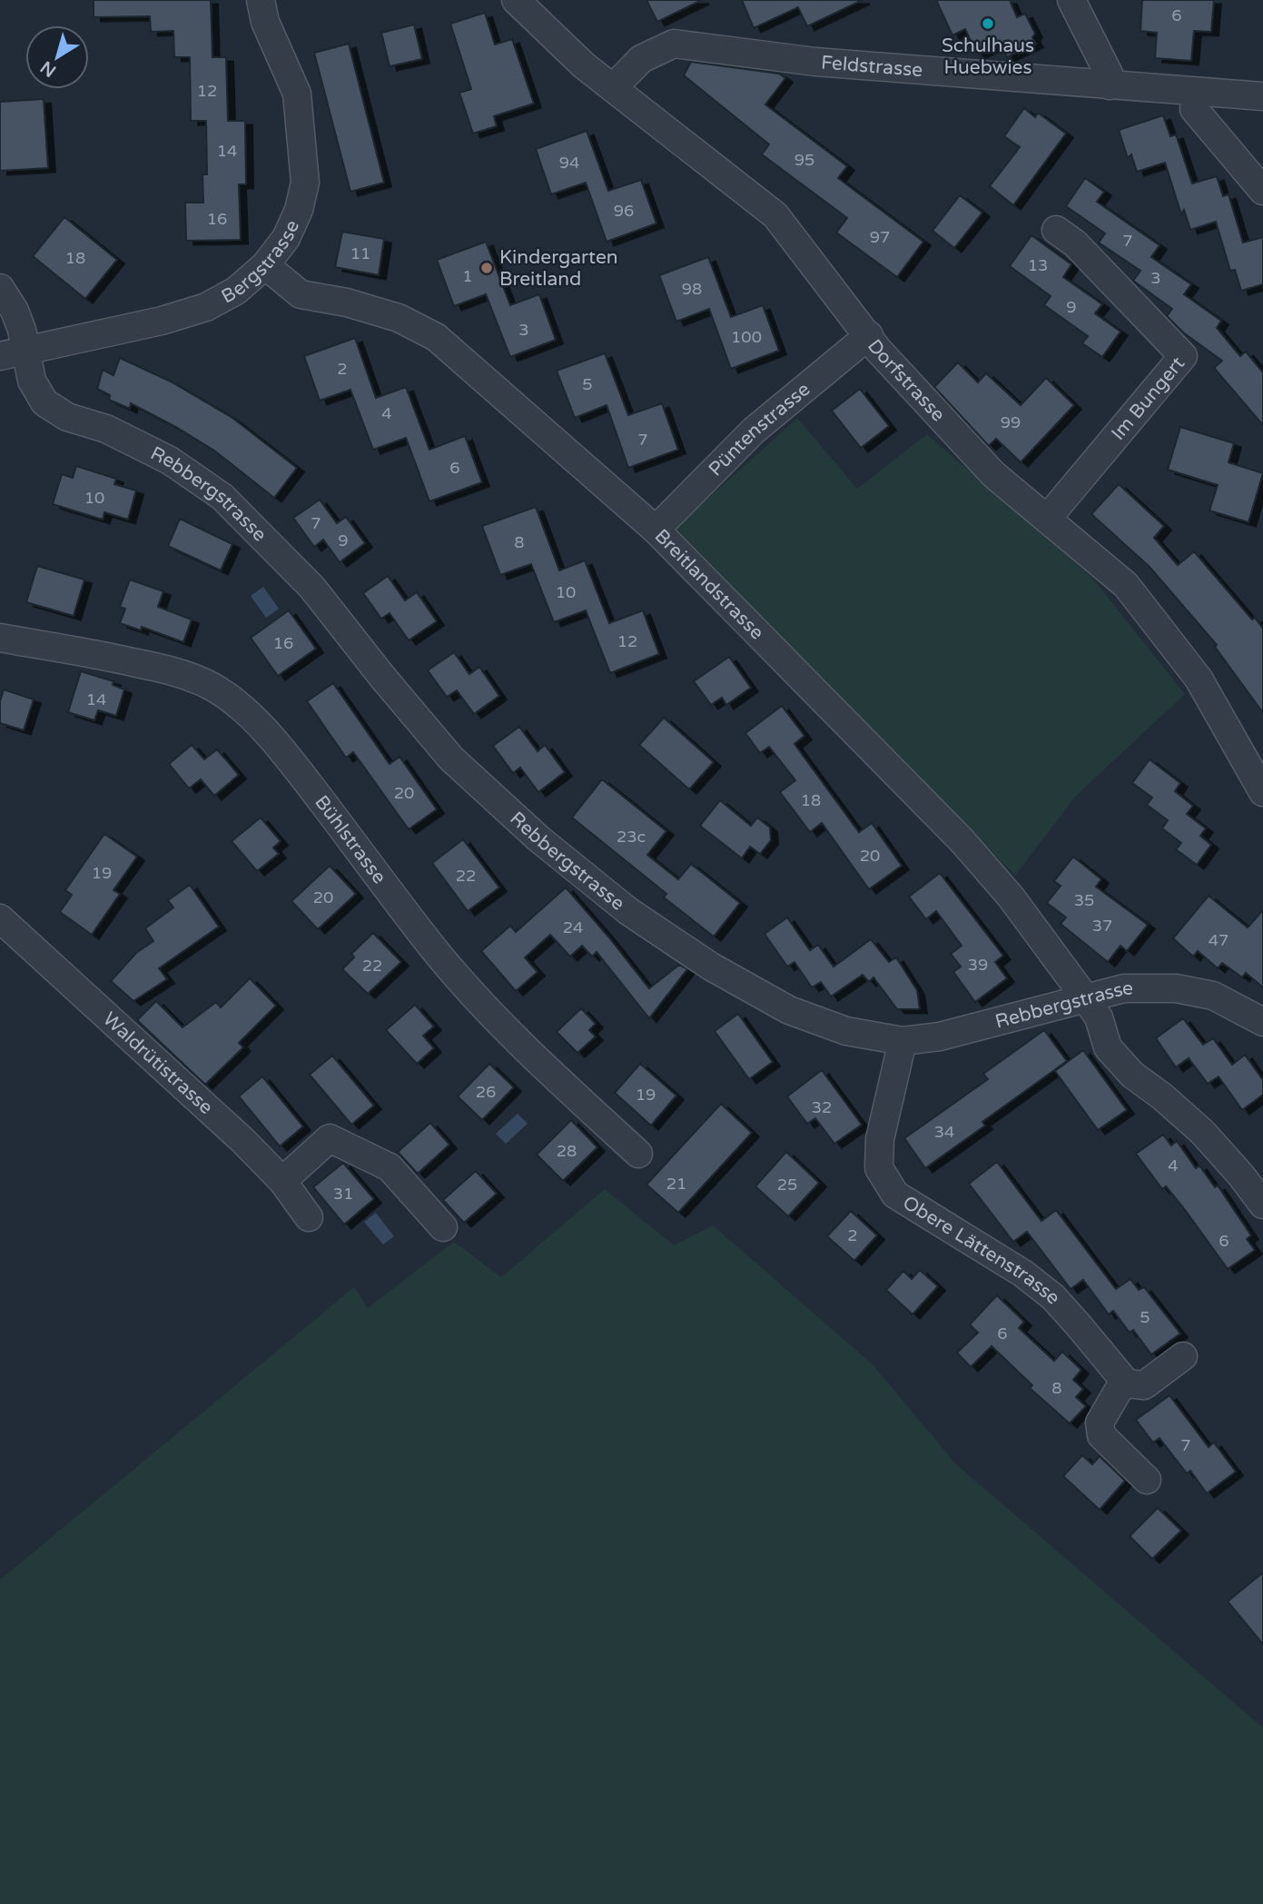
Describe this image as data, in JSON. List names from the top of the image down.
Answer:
{
  "streets": {
    "street": [
      "Feldstrasse",
      "Bergstrasse",
      "Dorfstrasse",
      "Im Bungert",
      "Püntenstrasse",
      "Rebbergstrasse",
      "Breitlandstrasse",
      "Bühlstrasse",
      "Waldrütistrasse",
      "Obere Lättenstrasse"
    ]
  },
  "crossings": [
    ["Feldstrasse", "Dorfstrasse"],
    ["Bergstrasse", "Rebbergstrasse"],
    ["Bergstrasse", "Breitlandstrasse"],
    ["Dorfstrasse", "Im Bungert"],
    ["Dorfstrasse", "Püntenstrasse"],
    ["Püntenstrasse", "Breitlandstrasse"],
    ["Rebbergstrasse", "Breitlandstrasse"],
    ["Rebbergstrasse", "Obere Lättenstrasse"]
  ],
  "places": ["Schulhaus Huebwies", "Kindergarten Breitland"],
  "house_numbers": [
    "6",
    "12",
    "14",
    "95",
    "94",
    "96",
    "16",
    "97",
    "7",
    "11",
    "18",
    "13",
    "1",
    "3",
    "98",
    "9",
    "3",
    "100",
    "2",
    "5",
    "4",
    "99",
    "7",
    "6",
    "10",
    "7",
    "9",
    "8",
    "10",
    "12",
    "16",
    "14",
    "20",
    "18",
    "23c",
    "20",
    "19",
    "22",
    "20",
    "35",
    "37",
    "24",
    "47",
    "39",
    "22",
    "26",
    "19",
    "32",
    "34",
    "28",
    "4",
    "21",
    "25",
    "31",
    "2",
    "6",
    "5",
    "6",
    "8",
    "7"
  ],
  "north": "bottom left"
}
